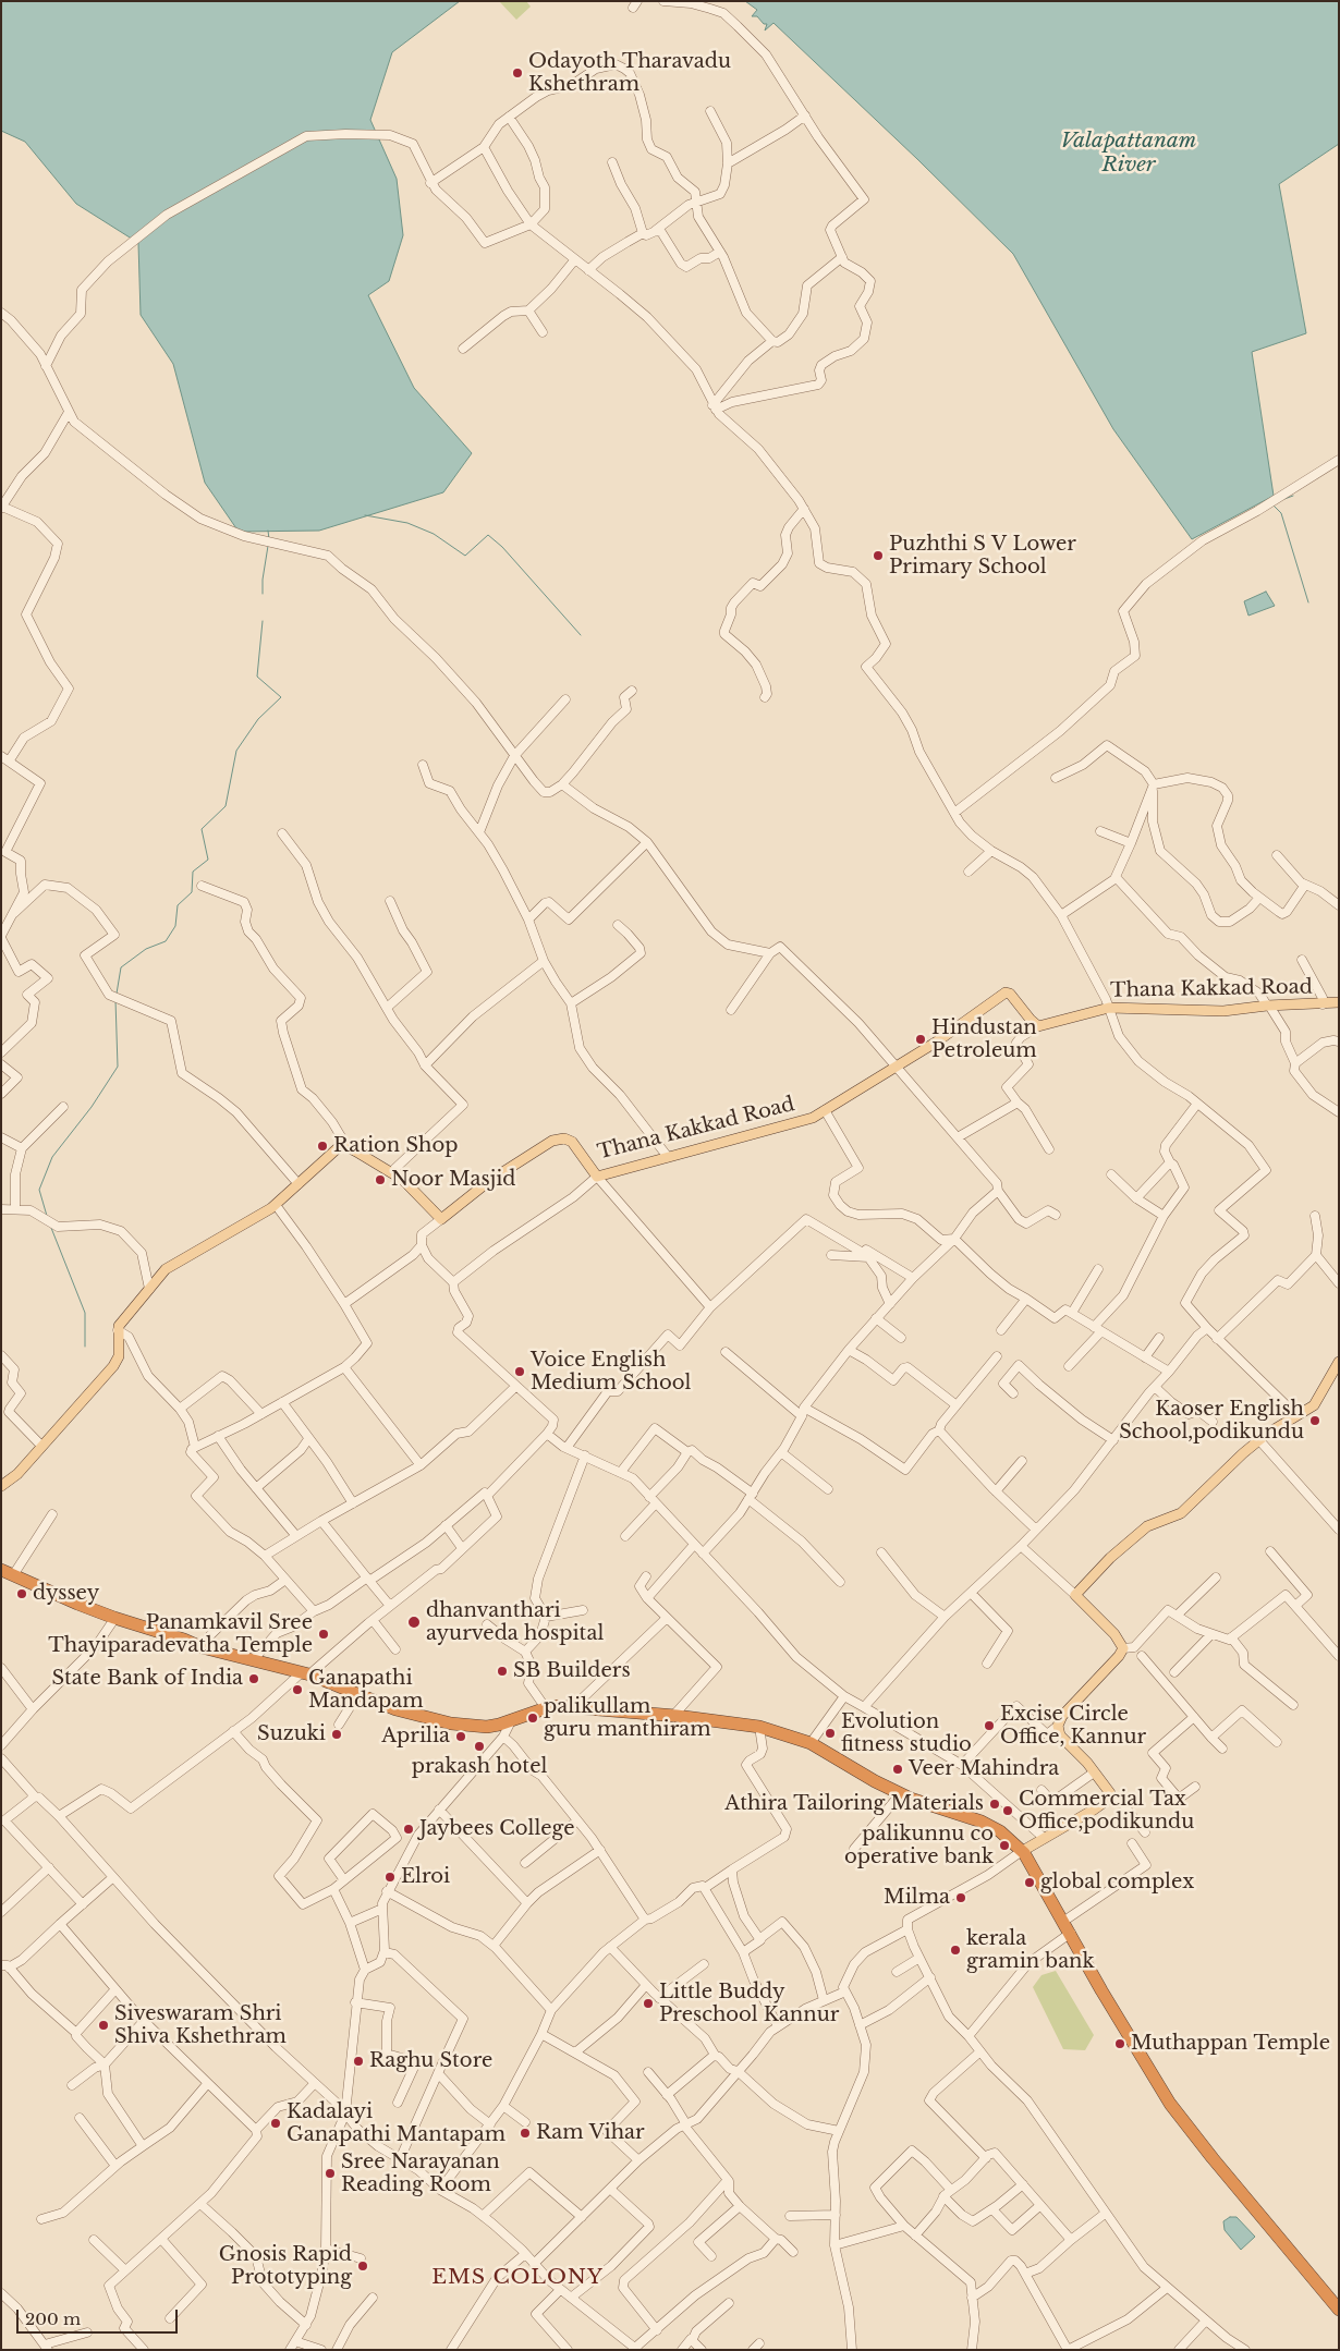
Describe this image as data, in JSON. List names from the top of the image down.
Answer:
{
  "streets": {
    "main road": ["Thana Kakkad Road"]
  },
  "districts": ["EMS COLONY"],
  "water": ["Valapattanam River"],
  "places": [
    "Odayoth Tharavadu Kshethram",
    "Puzhthi S V Lower Primary School",
    "Hindustan Petroleum",
    "Ration Shop",
    "Noor Masjid",
    "Voice English Medium School",
    "Kaoser English School,podikundu",
    "dyssey",
    "dhanvanthari ayurveda hospital",
    "Panamkavil Sree Thayiparadevatha Temple",
    "SB Builders",
    "State Bank of India",
    "Ganapathi Mandapam",
    "palikullam guru manthiram",
    "Excise Circle Office, Kannur",
    "Evolution fitness studio",
    "Suzuki",
    "Aprilia",
    "prakash hotel",
    "Veer Mahindra",
    "Athira Tailoring Materials",
    "Commercial Tax Office,podikundu",
    "Jaybees College",
    "palikunnu co operative bank",
    "Elroi",
    "global complex",
    "Milma",
    "kerala gramin bank",
    "Little Buddy Preschool Kannur",
    "Siveswaram Shri Shiva Kshethram",
    "Muthappan Temple",
    "Raghu Store",
    "Kadalayi Ganapathi Mantapam",
    "Ram Vihar",
    "Sree Narayanan Reading Room",
    "Gnosis Rapid Prototyping"
  ],
  "scale_bar": "200 m"
}
